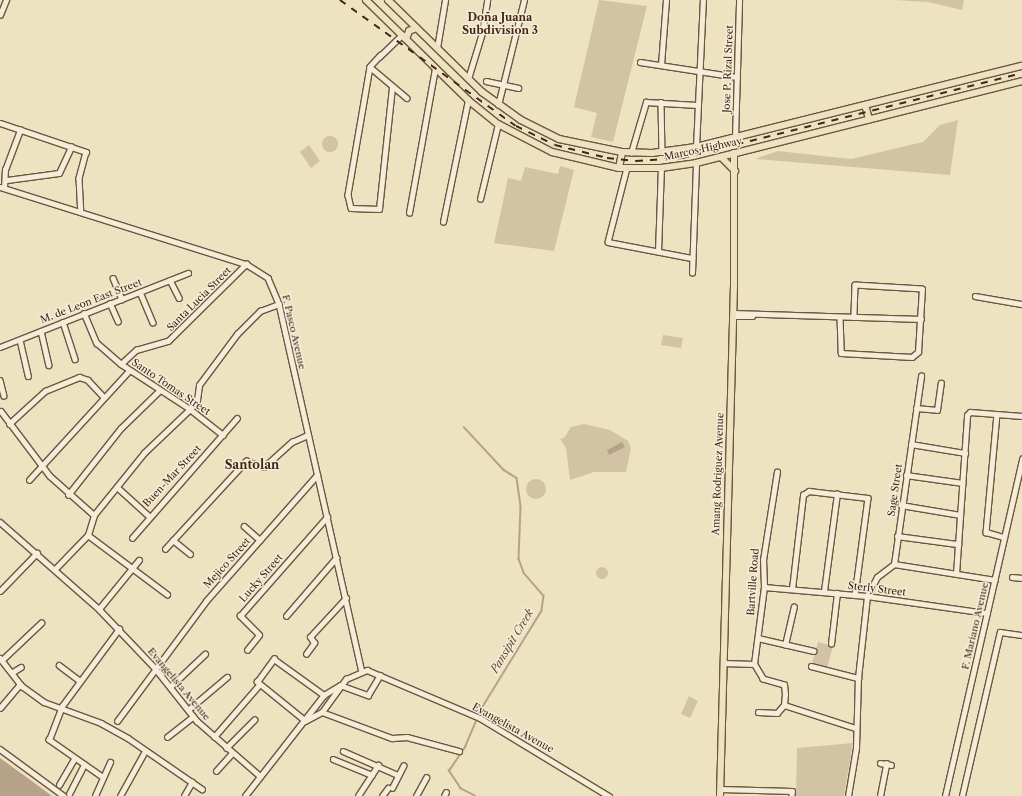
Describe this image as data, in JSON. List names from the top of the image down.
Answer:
{
  "streets": {
    "main road": ["Marcos Highway", "Amang Rodriguez Avenue"],
    "street": [
      "Jose P. Rizal Street",
      "Santa Lucia Street",
      "M. de Leon East Street",
      "F. Pasco Avenue",
      "Santo Tomas Street",
      "Buen-Mar Street",
      "Sage Street",
      "Mejico Street",
      "Lucky Street",
      "Bartville Road",
      "Sterly Street",
      "F. Mariano Avenue",
      "Evangelista Avenue"
    ]
  },
  "crossings": [
    ["Jose P. Rizal Street", "Marcos Highway"],
    ["Marcos Highway", "Amang Rodriguez Avenue"],
    ["Santa Lucia Street", "F. Pasco Avenue"],
    ["Santa Lucia Street", "Santo Tomas Street"],
    ["M. de Leon East Street", "Santo Tomas Street"],
    ["F. Pasco Avenue", "Mejico Street"],
    ["F. Pasco Avenue", "Lucky Street"],
    ["F. Pasco Avenue", "Evangelista Avenue"],
    ["Santo Tomas Street", "Buen-Mar Street"],
    ["Mejico Street", "Evangelista Avenue"],
    ["Bartville Road", "Sterly Street"],
    ["Sterly Street", "F. Mariano Avenue"]
  ],
  "districts": ["Doña Juana Subdivision 3", "Santolan"],
  "water": ["Pansipit Creek"]
}
